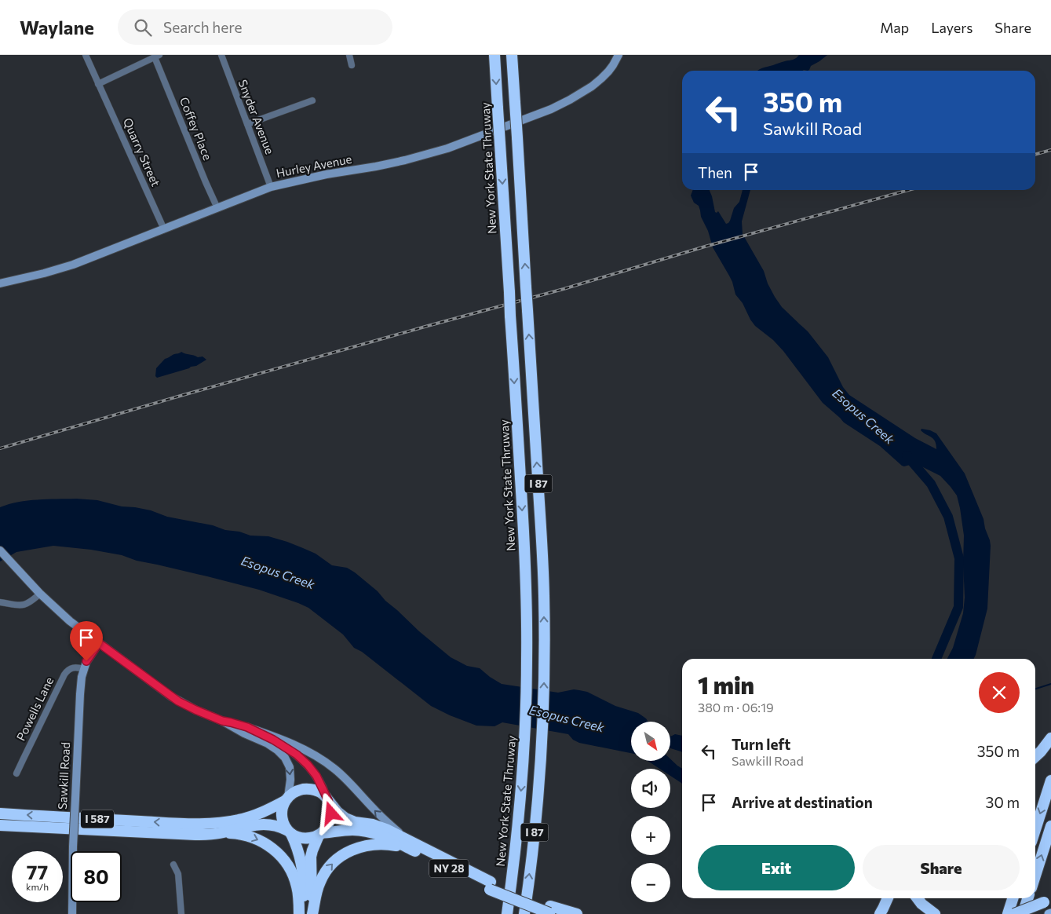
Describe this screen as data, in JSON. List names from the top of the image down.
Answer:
{
  "streets": {
    "highway": [
      "New York State Thruway",
      "I 87",
      "I 587",
      "NY 28"
    ],
    "street": [
      "Snyder Avenue",
      "Coffey Place",
      "Quarry Street",
      "Hurley Avenue",
      "Powells Lane",
      "Sawkill Road"
    ]
  },
  "crossings": [
    ["Snyder Avenue", "Hurley Avenue"],
    ["Coffey Place", "Hurley Avenue"],
    ["Quarry Street", "Hurley Avenue"],
    ["Powells Lane", "Sawkill Road"],
    ["I 587", "NY 28"]
  ],
  "water": ["Esopus Creek"],
  "north": "bottom right",
  "page": {
    "header": "Waylane",
    "search": "Search here",
    "nav": ["Map", "Layers", "Share"],
    "turn": ["350 m", "Sawkill Road"],
    "then": "Then",
    "heading": ["1 min", "380 m · 06:19"],
    "map_buttons": ["+", "−"],
    "list": [
      {
        "name": "Turn left",
        "note": "Sawkill Road",
        "value": "350 m"
      },
      {
        "name": "Arrive at destination",
        "value": "30 m"
      }
    ],
    "buttons": ["Exit", "Share"],
    "speed": "77 km/h",
    "limit": "80"
  }
}
